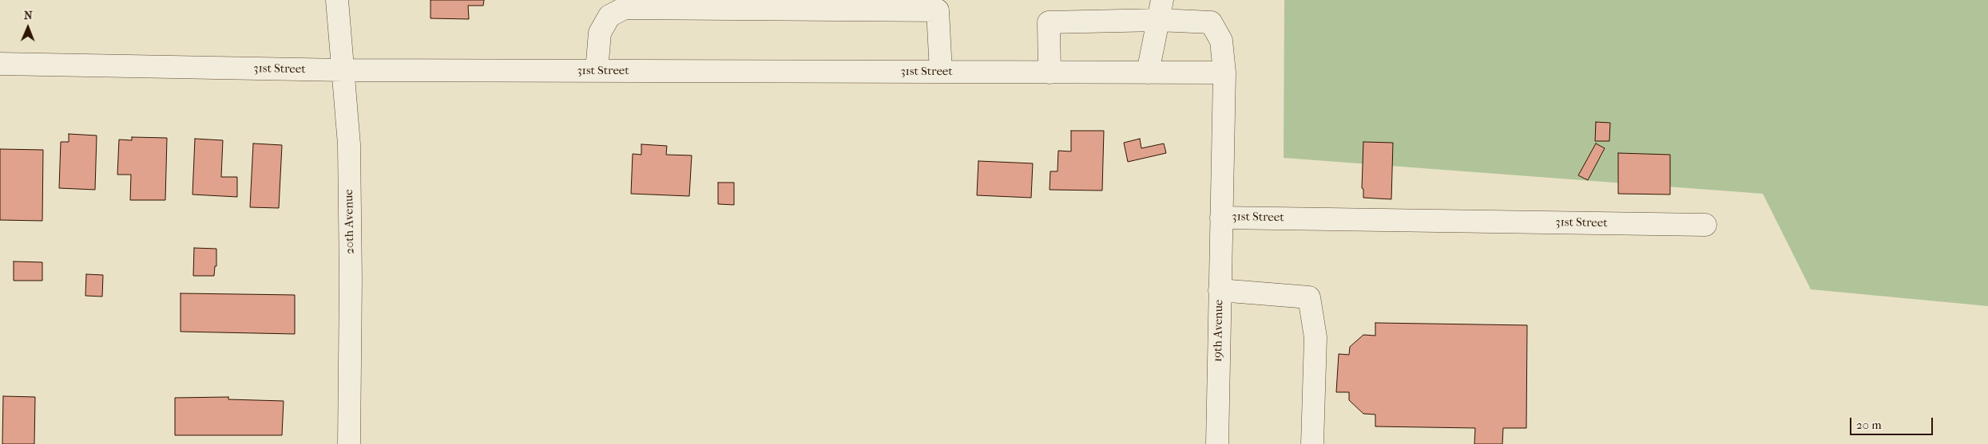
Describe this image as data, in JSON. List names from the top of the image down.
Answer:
{
  "streets": {
    "street": ["31st Street", "20th Avenue", "19th Avenue"]
  },
  "crossings": [
    ["31st Street", "20th Avenue"],
    ["31st Street", "19th Avenue"]
  ],
  "scale_bar": "20 m",
  "north": "top"
}
